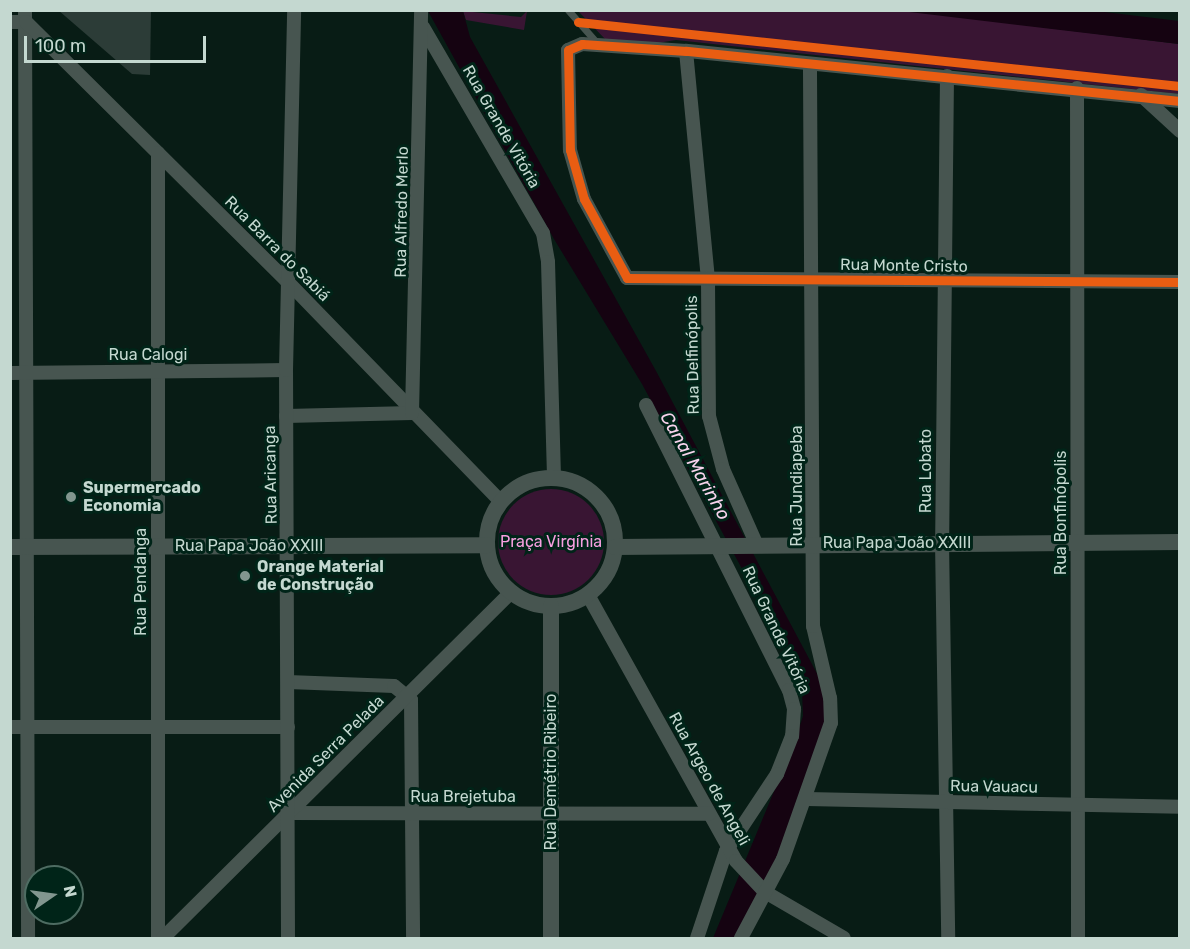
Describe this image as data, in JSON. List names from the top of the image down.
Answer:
{
  "streets": {
    "street": [
      "Rua Grande Vitória",
      "Rua Alfredo Merlo",
      "Rua Barra do Sabiá",
      "Rua Monte Cristo",
      "Rua Calogi",
      "Rua Delfinópolis",
      "Rua Lobato",
      "Rua Aricanga",
      "Rua Jundiapeba",
      "Rua Bonfinópolis",
      "Rua Papa João XXIII",
      "Rua Pendanga",
      "Avenida Serra Pelada",
      "Rua Demétrio Ribeiro",
      "Rua Argeo de Angeli",
      "Rua Vauacu",
      "Rua Brejetuba"
    ]
  },
  "crossings": [
    ["Rua Grande Vitória", "Rua Alfredo Merlo"],
    ["Rua Grande Vitória", "Rua Barra do Sabiá"],
    ["Rua Grande Vitória", "Rua Papa João XXIII"],
    ["Rua Grande Vitória", "Avenida Serra Pelada"],
    ["Rua Grande Vitória", "Rua Demétrio Ribeiro"],
    ["Rua Grande Vitória", "Rua Argeo de Angeli"],
    ["Rua Alfredo Merlo", "Rua Barra do Sabiá"],
    ["Rua Barra do Sabiá", "Rua Aricanga"],
    ["Rua Barra do Sabiá", "Rua Papa João XXIII"],
    ["Rua Barra do Sabiá", "Rua Pendanga"],
    ["Rua Barra do Sabiá", "Avenida Serra Pelada"],
    ["Rua Barra do Sabiá", "Rua Demétrio Ribeiro"],
    ["Rua Barra do Sabiá", "Rua Argeo de Angeli"],
    ["Rua Monte Cristo", "Rua Delfinópolis"],
    ["Rua Monte Cristo", "Rua Lobato"],
    ["Rua Monte Cristo", "Rua Jundiapeba"],
    ["Rua Monte Cristo", "Rua Bonfinópolis"],
    ["Rua Calogi", "Rua Aricanga"],
    ["Rua Calogi", "Rua Pendanga"],
    ["Rua Delfinópolis", "Rua Papa João XXIII"],
    ["Rua Lobato", "Rua Papa João XXIII"],
    ["Rua Lobato", "Rua Vauacu"],
    ["Rua Aricanga", "Rua Papa João XXIII"],
    ["Rua Aricanga", "Avenida Serra Pelada"],
    ["Rua Aricanga", "Rua Brejetuba"],
    ["Rua Jundiapeba", "Rua Papa João XXIII"],
    ["Rua Jundiapeba", "Rua Argeo de Angeli"],
    ["Rua Jundiapeba", "Rua Vauacu"],
    ["Rua Bonfinópolis", "Rua Papa João XXIII"],
    ["Rua Bonfinópolis", "Rua Vauacu"],
    ["Rua Papa João XXIII", "Rua Pendanga"],
    ["Rua Papa João XXIII", "Avenida Serra Pelada"],
    ["Rua Papa João XXIII", "Rua Demétrio Ribeiro"],
    ["Rua Papa João XXIII", "Rua Argeo de Angeli"],
    ["Avenida Serra Pelada", "Rua Demétrio Ribeiro"],
    ["Avenida Serra Pelada", "Rua Argeo de Angeli"],
    ["Avenida Serra Pelada", "Rua Brejetuba"],
    ["Rua Demétrio Ribeiro", "Rua Argeo de Angeli"],
    ["Rua Demétrio Ribeiro", "Rua Brejetuba"],
    ["Rua Argeo de Angeli", "Rua Brejetuba"]
  ],
  "water": ["Canal Marinho"],
  "parks": ["Praça Virgínia"],
  "places": ["Supermercado Economia", "Orange Material de Construção"],
  "scale_bar": "100 m",
  "north": "right"
}
